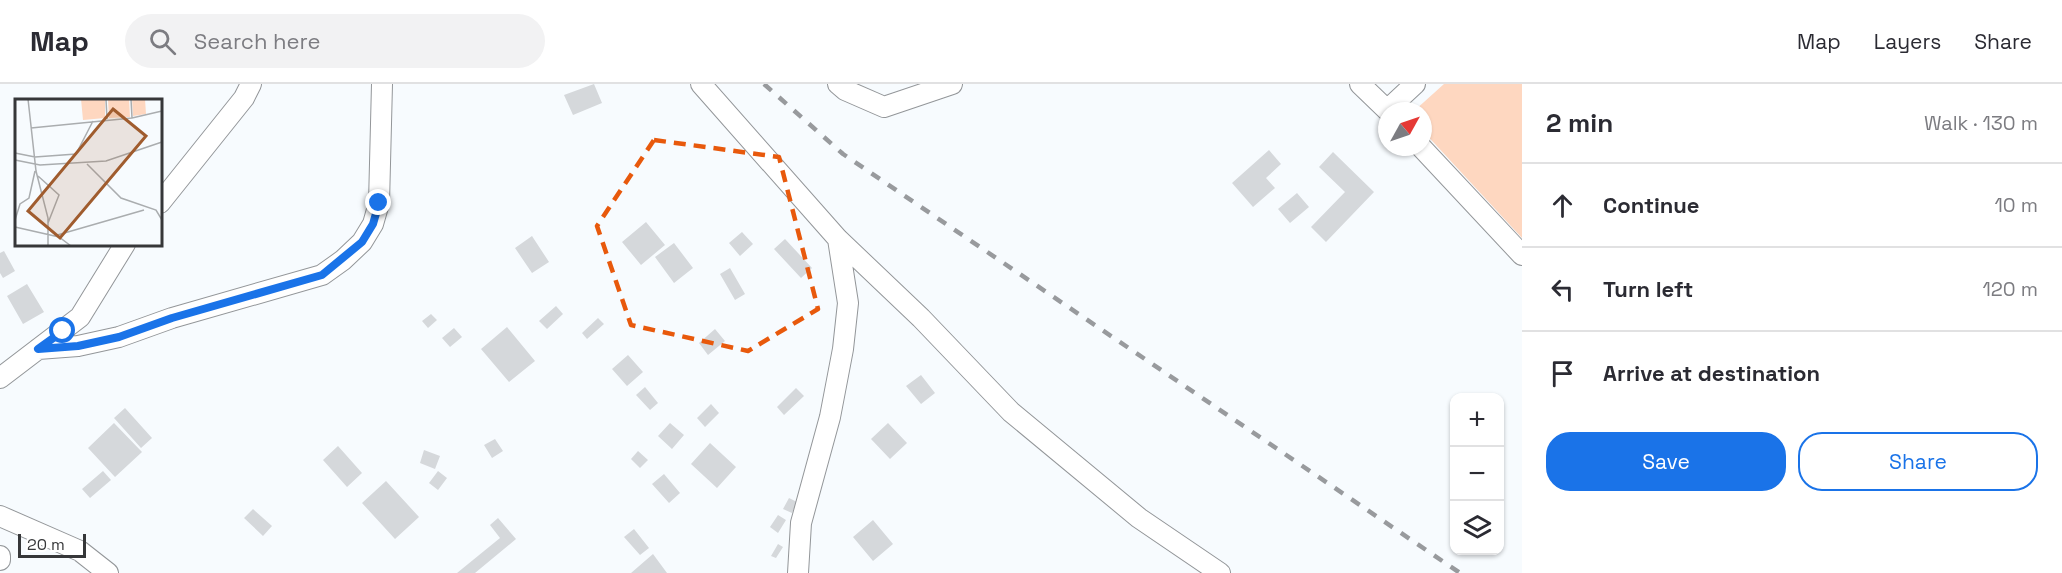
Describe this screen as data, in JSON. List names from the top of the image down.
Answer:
{
  "scale_bar": "20 m",
  "north": "top right",
  "page": {
    "header": "Map",
    "search": "Search here",
    "nav": ["Map", "Layers", "Share"],
    "heading": ["2 min", "Walk · 130 m"],
    "list": [
      ["Continue", "10 m"],
      ["Turn left", "120 m"],
      "Arrive at destination"
    ],
    "map_buttons": ["+", "−"],
    "buttons": ["Save", "Share"],
    "scale": "20 m"
  }
}
